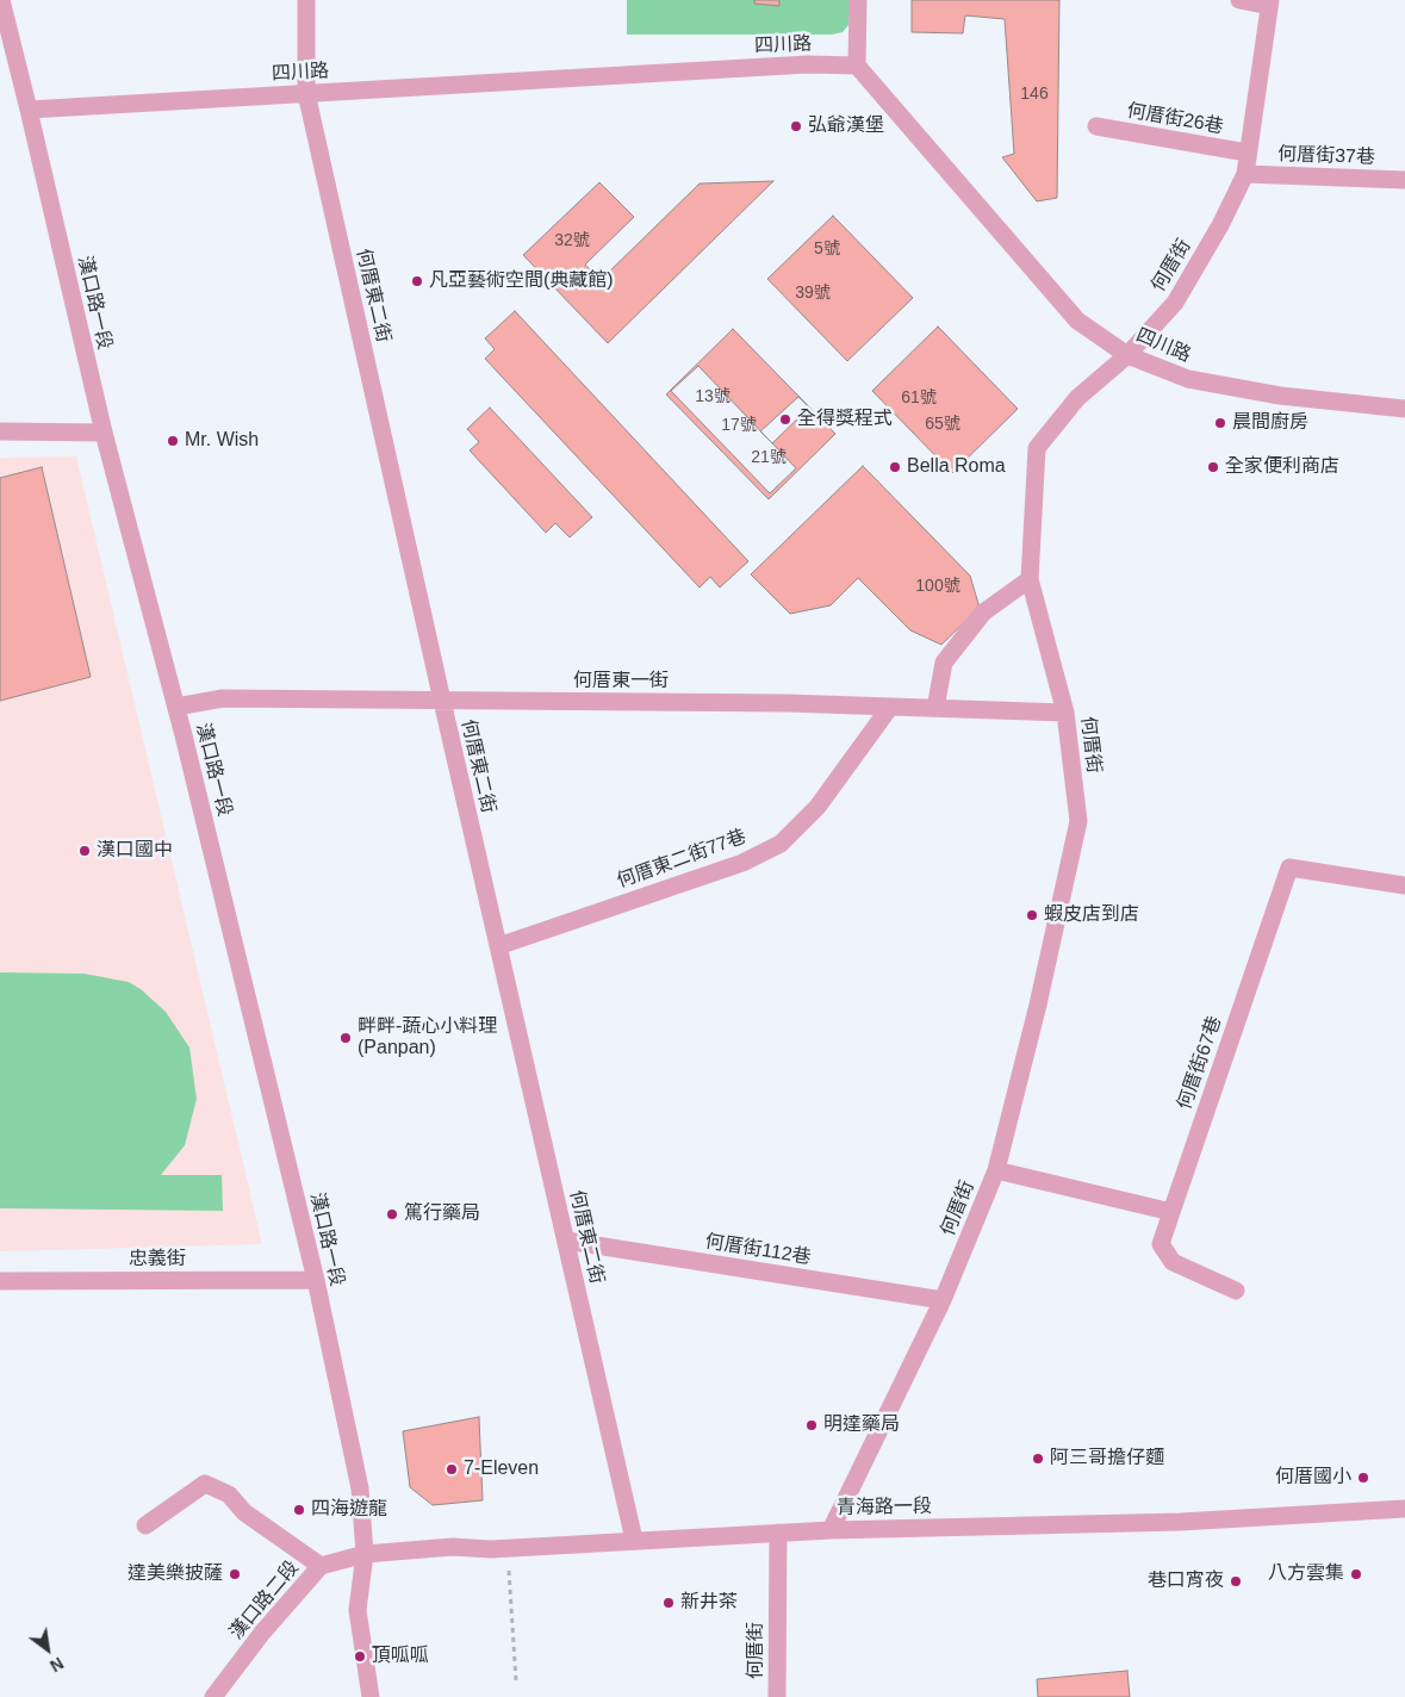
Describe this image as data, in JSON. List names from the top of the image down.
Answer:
{
  "streets": {
    "street": [
      "四川路",
      "何厝街26巷",
      "何厝街37巷",
      "何厝街",
      "何厝東二街",
      "漢口路一段",
      "何厝東一街",
      "何厝東二街77巷",
      "何厝街67巷",
      "何厝街112巷",
      "忠義街",
      "青海路一段",
      "漢口路二段"
    ]
  },
  "crossings": [
    ["四川路", "何厝街"],
    ["四川路", "何厝東二街"],
    ["四川路", "漢口路一段"],
    ["何厝街26巷", "何厝街"],
    ["何厝街37巷", "何厝街"],
    ["何厝街", "何厝東一街"],
    ["何厝街", "何厝街112巷"],
    ["何厝街", "青海路一段"],
    ["何厝東二街", "何厝東一街"],
    ["何厝東二街", "何厝東二街77巷"],
    ["何厝東二街", "何厝街112巷"],
    ["何厝東二街", "青海路一段"],
    ["漢口路一段", "何厝東一街"],
    ["漢口路一段", "忠義街"],
    ["漢口路一段", "青海路一段"],
    ["漢口路一段", "漢口路二段"],
    ["何厝東一街", "何厝東二街77巷"],
    ["青海路一段", "漢口路二段"]
  ],
  "places": [
    "弘爺漢堡",
    "凡亞藝術空間(典藏館)",
    "全得獎程式",
    "晨間廚房",
    "Mr. Wish",
    "Bella Roma",
    "全家便利商店",
    "漢口國中",
    "蝦皮店到店",
    "畔畔-蔬心小料理 (Panpan)",
    "篤行藥局",
    "明達藥局",
    "阿三哥擔仔麵",
    "7-Eleven",
    "何厝國小",
    "四海遊龍",
    "達美樂披薩",
    "八方雲集",
    "巷口宵夜",
    "新井茶",
    "頂呱呱"
  ],
  "house_numbers": [
    "146",
    "32號",
    "5號",
    "39號",
    "13號",
    "61號",
    "65號",
    "17號",
    "21號",
    "100號"
  ],
  "north": "bottom right"
}
